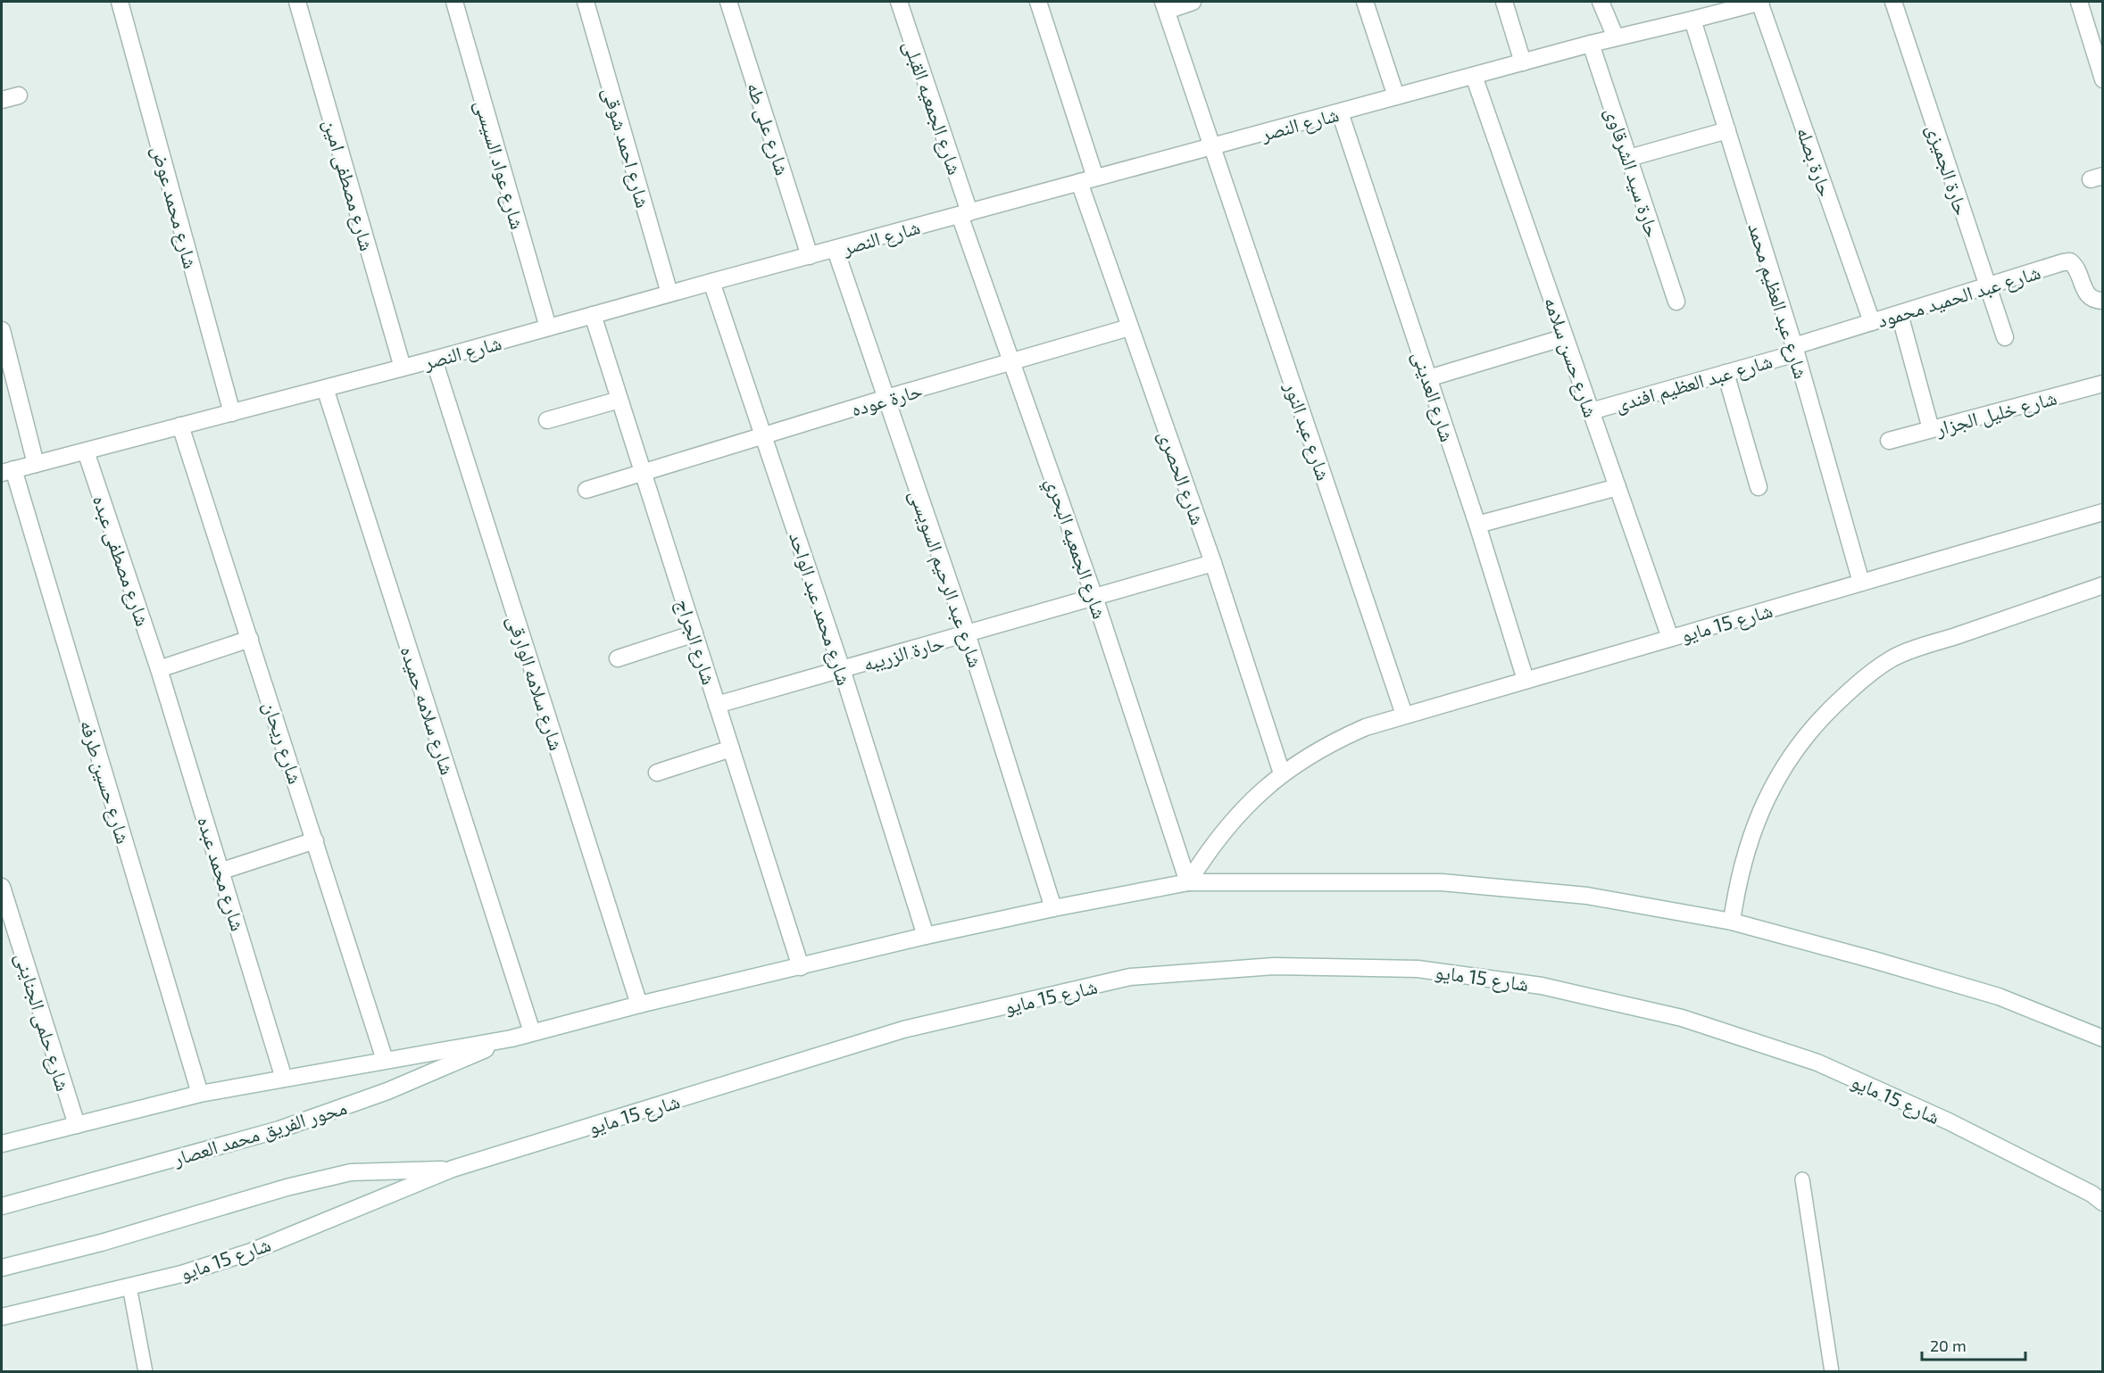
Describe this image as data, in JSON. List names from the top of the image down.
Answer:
{
  "streets": {
    "street": [
      "شارع الجمعيه القبلى",
      "شارع النصر",
      "شارع على طه",
      "شارع احمد شوقى",
      "حارة بصله",
      "شارع عواد السيسى",
      "حارة الجميزى",
      "حارة سيد الشرقاوى",
      "شارع مصطفى امين",
      "شارع محمد عوض",
      "شارع عبد الحميد محمود",
      "شارع عبد العظيم محمد",
      "شارع حسن سلامه",
      "شارع عبد العظيم افندى",
      "شارع العدينى",
      "حارة عوده",
      "شارع خليل الجزار",
      "شارع عبد النور",
      "شارع الحصرى",
      "شارع الجمعيه البحري",
      "شارع مصطفى عبده",
      "شارع عبد الرحيم السويسى",
      "شارع محمد عبد الواحد",
      "شارع 15 مايو",
      "شارع الجراج",
      "حارة الزريبه",
      "شارع سلامه الوارقى",
      "شارع سلامه حميده",
      "شارع ريحان",
      "شارع حسين طرفه",
      "شارع محمد عبده",
      "شارع حلمى الجناينى",
      "محور الفريق محمد العصار"
    ]
  },
  "crossings": [
    ["شارع الجمعيه القبلى", "شارع النصر"],
    ["شارع الجمعيه القبلى", "شارع الجمعيه البحري"],
    ["شارع النصر", "شارع على طه"],
    ["شارع النصر", "شارع احمد شوقى"],
    ["شارع النصر", "حارة بصله"],
    ["شارع النصر", "شارع عواد السيسى"],
    ["شارع النصر", "حارة سيد الشرقاوى"],
    ["شارع النصر", "شارع مصطفى امين"],
    ["شارع النصر", "شارع محمد عوض"],
    ["شارع النصر", "شارع عبد العظيم محمد"],
    ["شارع النصر", "شارع حسن سلامه"],
    ["شارع النصر", "شارع العدينى"],
    ["شارع النصر", "شارع عبد النور"],
    ["شارع النصر", "شارع الحصرى"],
    ["شارع النصر", "شارع الجمعيه البحري"],
    ["شارع النصر", "شارع مصطفى عبده"],
    ["شارع النصر", "شارع عبد الرحيم السويسى"],
    ["شارع النصر", "شارع محمد عبد الواحد"],
    ["شارع النصر", "شارع الجراج"],
    ["شارع النصر", "شارع سلامه الوارقى"],
    ["شارع النصر", "شارع سلامه حميده"],
    ["شارع النصر", "شارع ريحان"],
    ["شارع النصر", "شارع حسين طرفه"],
    ["حارة بصله", "شارع عبد الحميد محمود"],
    ["حارة الجميزى", "شارع عبد الحميد محمود"],
    ["شارع عبد الحميد محمود", "شارع عبد العظيم محمد"],
    ["شارع عبد الحميد محمود", "شارع عبد العظيم افندى"],
    ["شارع عبد العظيم محمد", "شارع عبد العظيم افندى"],
    ["شارع عبد العظيم محمد", "شارع 15 مايو"],
    ["شارع حسن سلامه", "شارع عبد العظيم افندى"],
    ["شارع حسن سلامه", "شارع 15 مايو"],
    ["شارع العدينى", "شارع 15 مايو"],
    ["حارة عوده", "شارع الحصرى"],
    ["حارة عوده", "شارع الجمعيه البحري"],
    ["حارة عوده", "شارع عبد الرحيم السويسى"],
    ["حارة عوده", "شارع محمد عبد الواحد"],
    ["حارة عوده", "شارع الجراج"],
    ["شارع عبد النور", "شارع 15 مايو"],
    ["شارع الحصرى", "شارع 15 مايو"],
    ["شارع الحصرى", "حارة الزريبه"],
    ["شارع الجمعيه البحري", "شارع 15 مايو"],
    ["شارع الجمعيه البحري", "حارة الزريبه"],
    ["شارع مصطفى عبده", "شارع محمد عبده"],
    ["شارع عبد الرحيم السويسى", "حارة الزريبه"],
    ["شارع محمد عبد الواحد", "حارة الزريبه"],
    ["شارع الجراج", "حارة الزريبه"]
  ],
  "scale_bar": "20 m"
}
